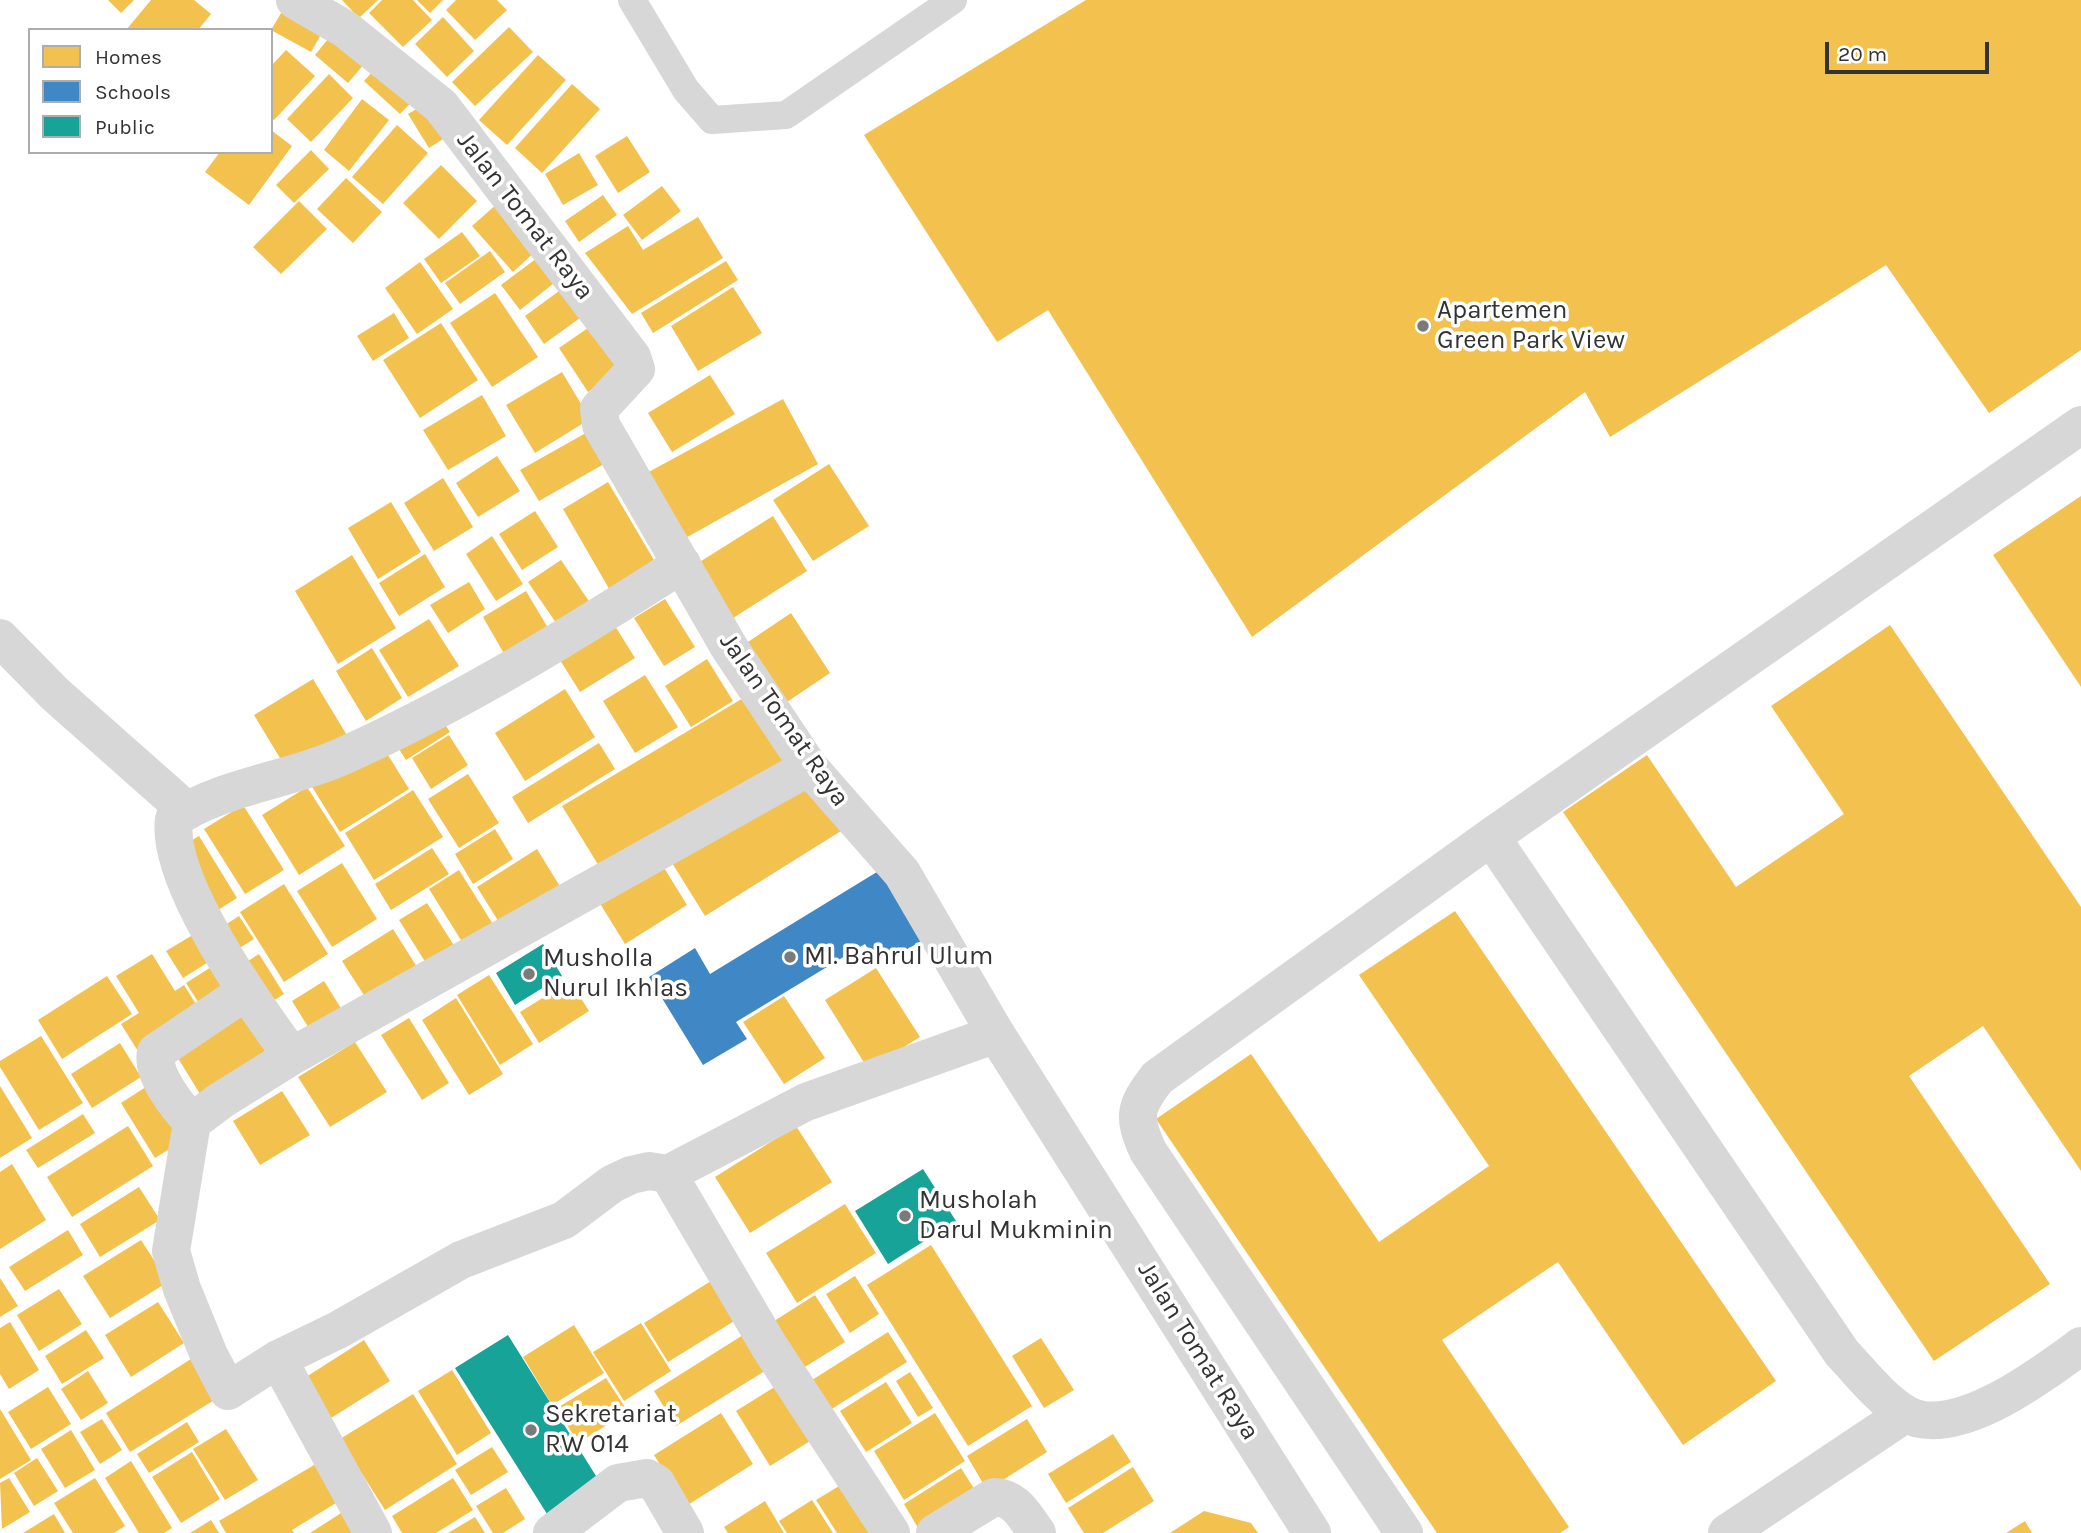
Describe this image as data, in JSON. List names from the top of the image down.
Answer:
{
  "streets": {
    "street": ["Jalan Tomat Raya"]
  },
  "places": [
    "Apartemen Green Park View",
    "MI. Bahrul Ulum",
    "Musholla Nurul Ikhlas",
    "Musholah Darul Mukminin",
    "Sekretariat RW 014"
  ],
  "legend": ["Homes", "Schools", "Public"],
  "scale_bar": "20 m"
}
